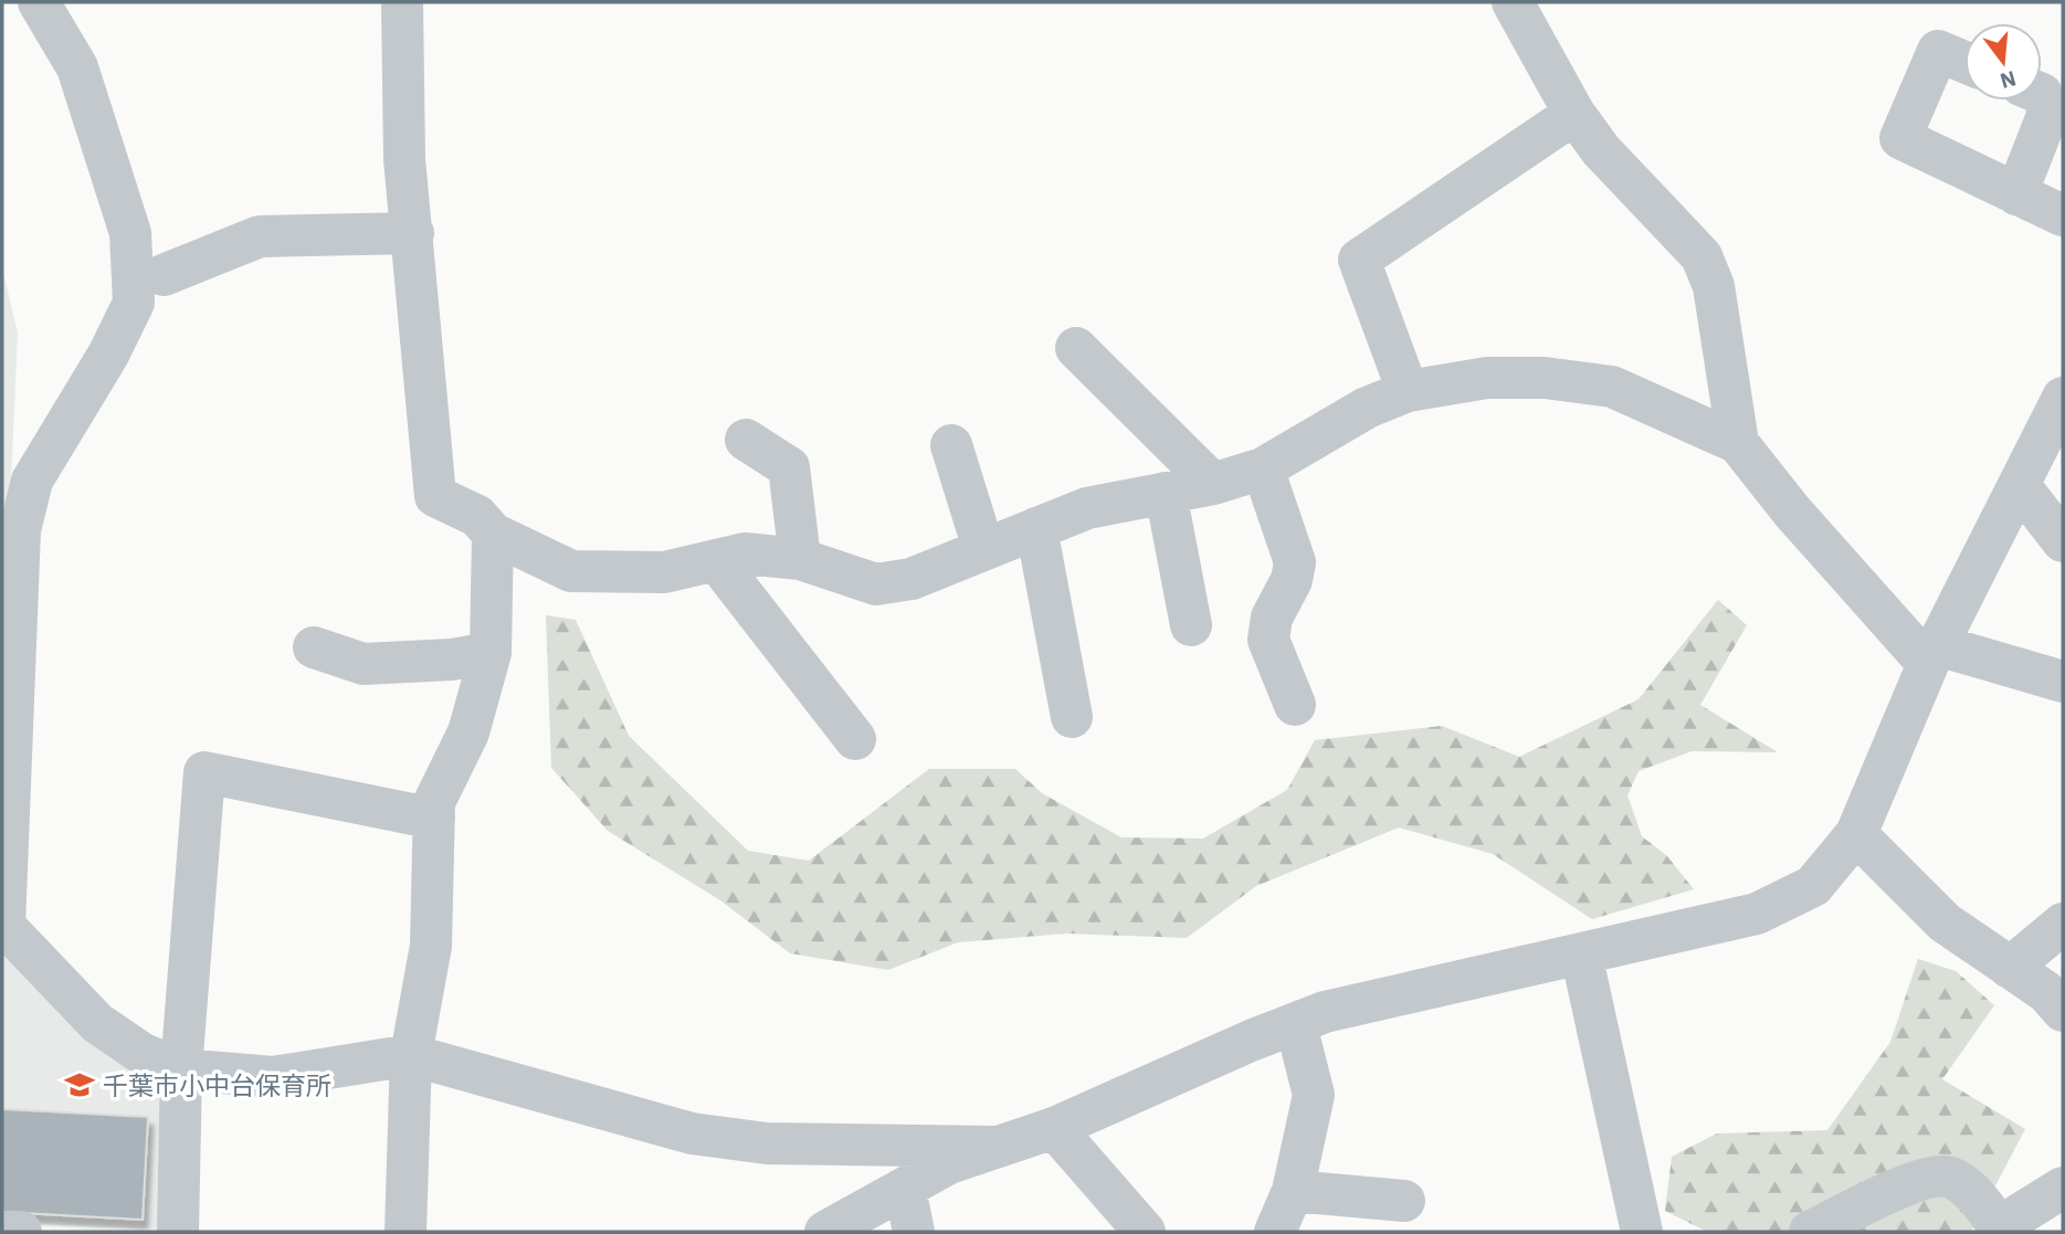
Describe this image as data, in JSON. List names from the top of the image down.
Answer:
{
  "places": {
    "school or university": ["千葉市小中台保育所"]
  },
  "north": "bottom"
}
